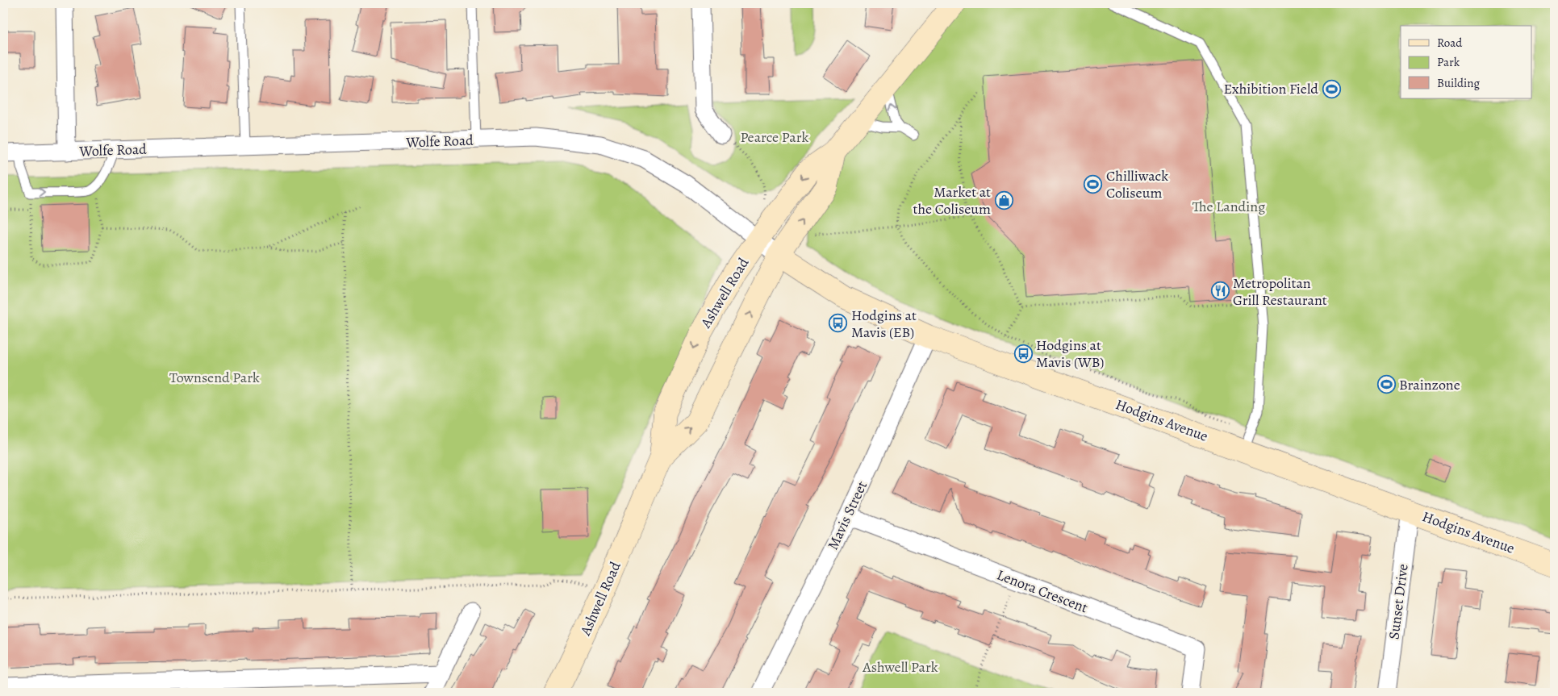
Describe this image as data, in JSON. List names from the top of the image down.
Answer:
{
  "streets": {
    "street": [
      "Wolfe Road",
      "Ashwell Road",
      "Hodgins Avenue",
      "Mavis Street",
      "Lenora Crescent",
      "Sunset Drive"
    ]
  },
  "crossings": [
    ["Wolfe Road", "Ashwell Road"],
    ["Wolfe Road", "Hodgins Avenue"],
    ["Ashwell Road", "Hodgins Avenue"],
    ["Hodgins Avenue", "Mavis Street"],
    ["Hodgins Avenue", "Sunset Drive"],
    ["Mavis Street", "Lenora Crescent"]
  ],
  "parks": [
    "Pearce Park",
    "The Landing",
    "Townsend Park",
    "Ashwell Park"
  ],
  "places": {
    "sports": ["Exhibition Field", "Chilliwack Coliseum", "Brainzone"],
    "shop": ["Market at the Coliseum"],
    "restaurant": ["Metropolitan Grill Restaurant"],
    "bus stop": ["Hodgins at Mavis (EB)", "Hodgins at Mavis (WB)"]
  },
  "legend": ["Road", "Park", "Building"]
}
